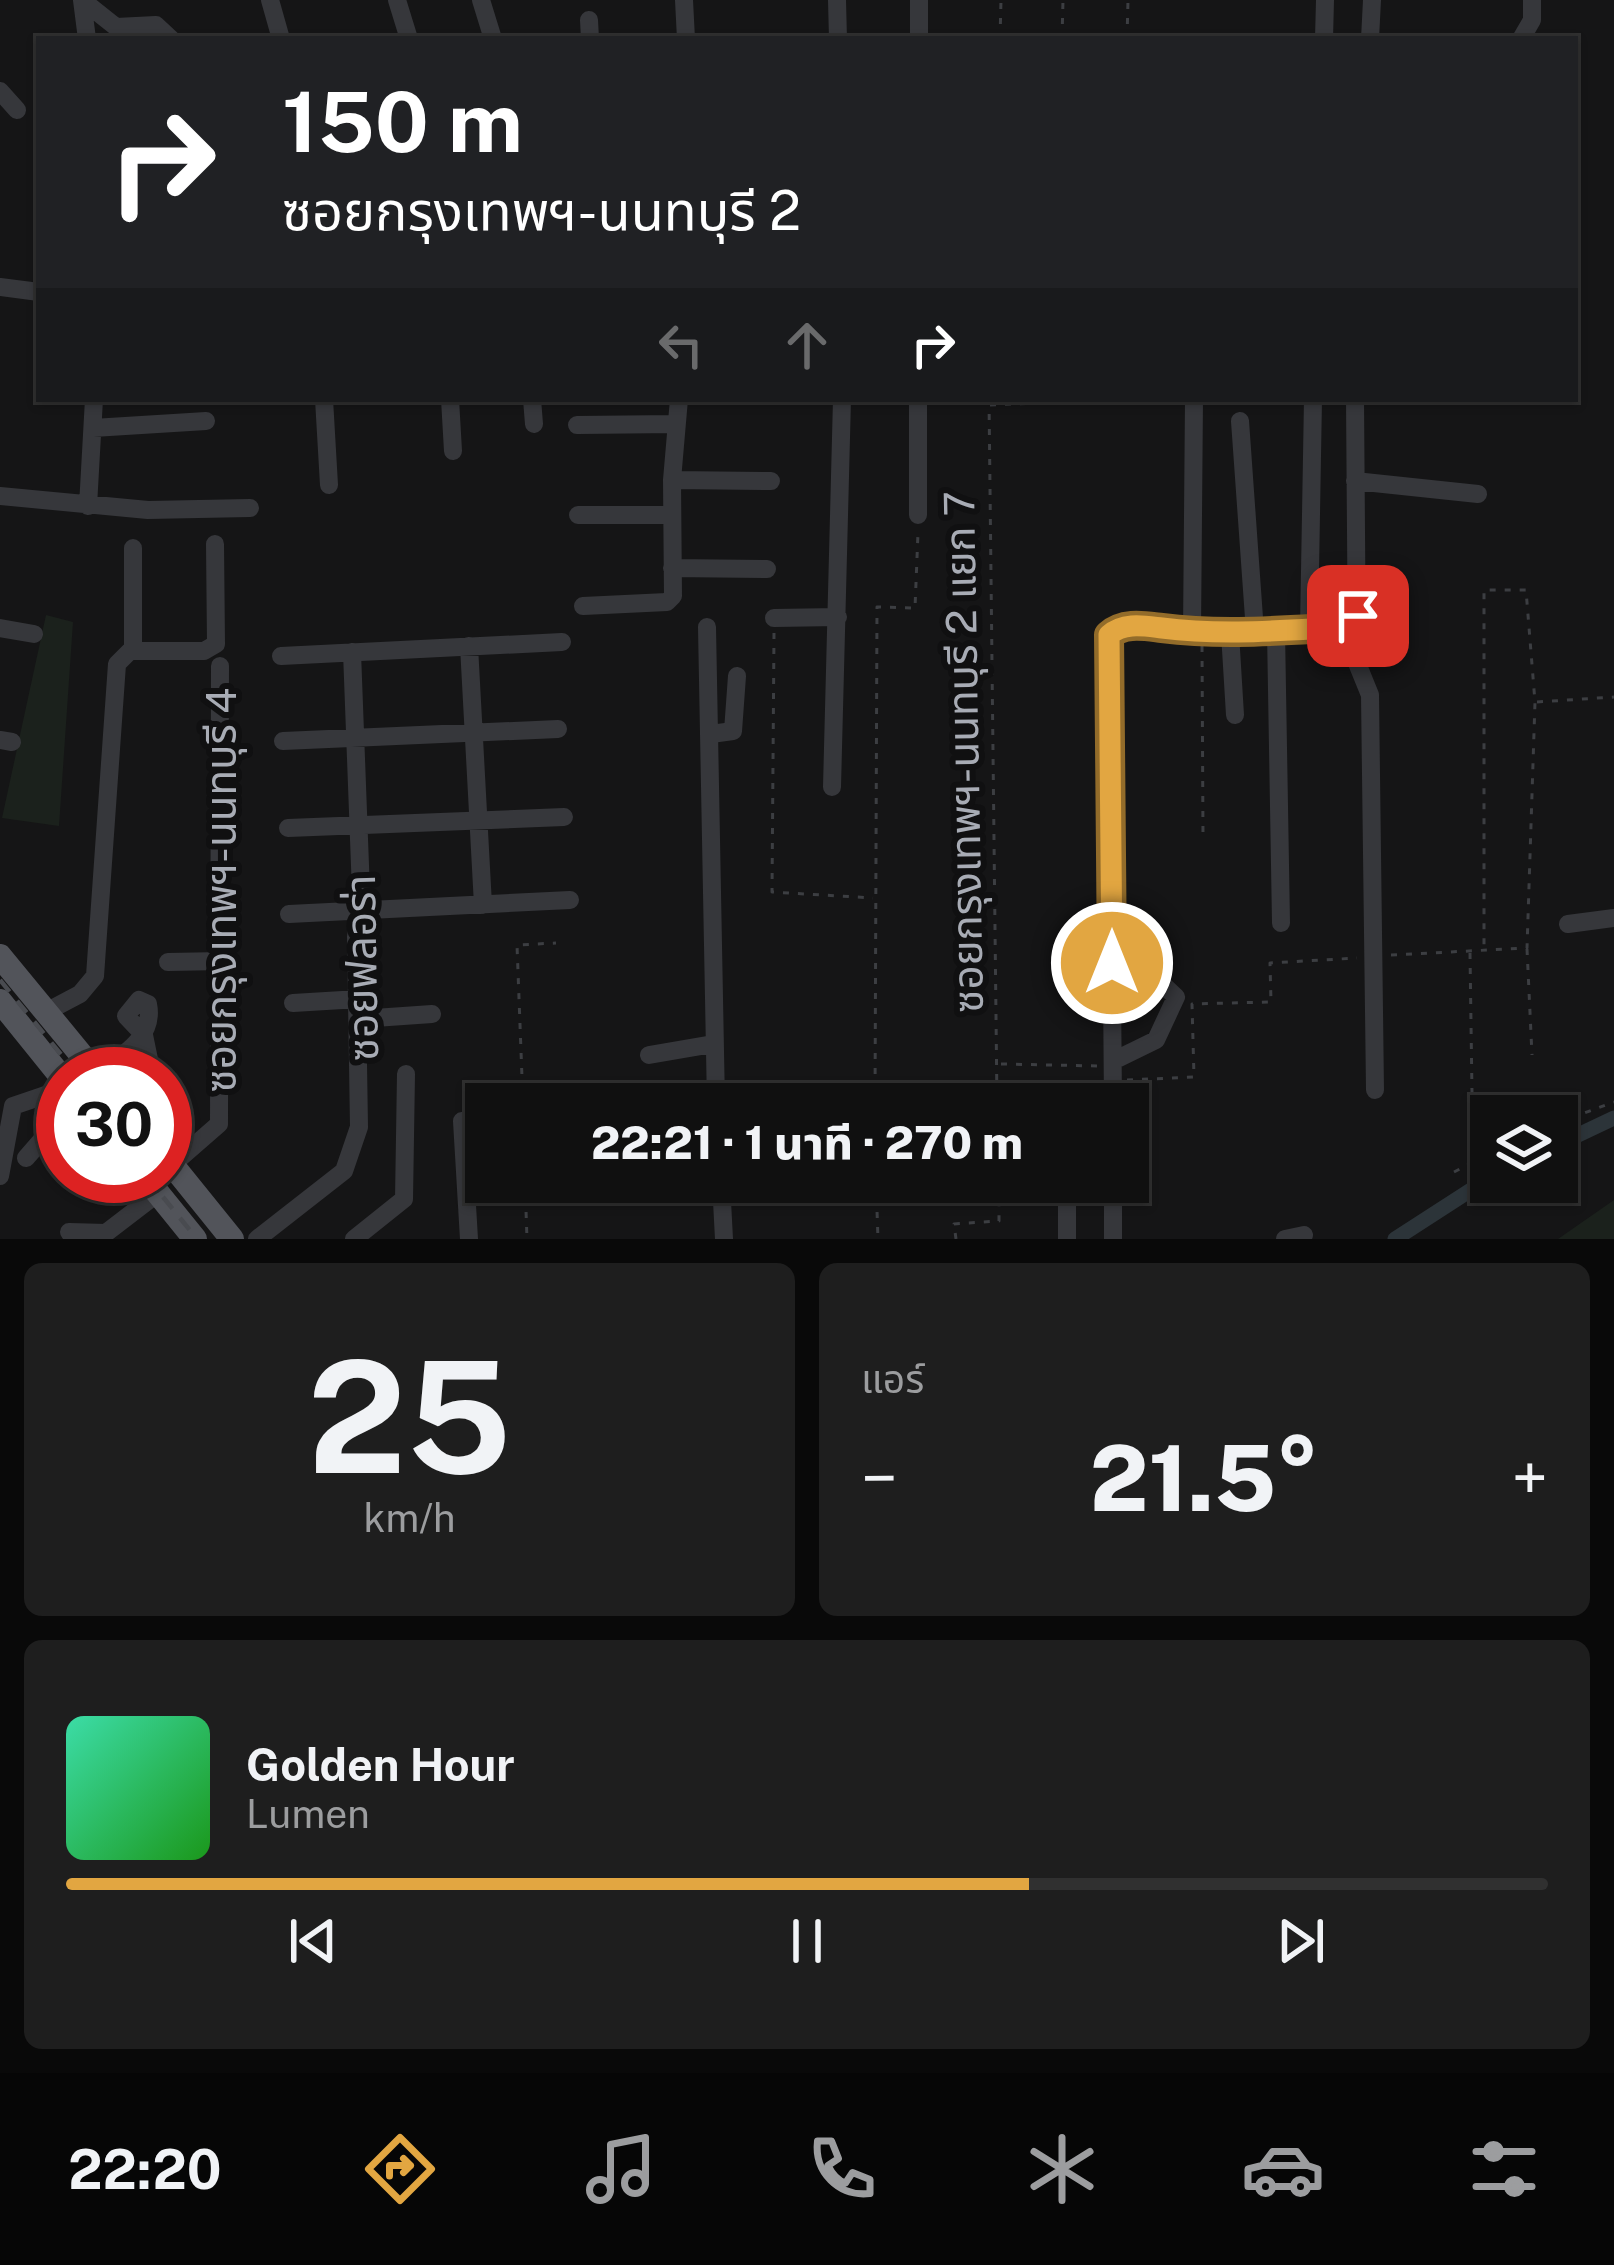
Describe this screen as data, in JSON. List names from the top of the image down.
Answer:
{
  "streets": {
    "street": ["ซอยกรุงเทพฯ-นนทบุรี 4", "ซอยฟลอร่า"],
    "path": ["ซอยกรุงเทพฯ-นนทบุรี 2 แยก 7"]
  },
  "page": {
    "turn": ["150 m", "ซอยกรุงเทพฯ-นนทบุรี 2"],
    "limit": "30",
    "trip": "22:21 · 1 นาที · 270 m",
    "tile": [
      ["25", "km/h"],
      "แอร์"
    ],
    "heat": ["−", "21.5°", "+"],
    "song": ["Golden Hour", "Lumen"],
    "tabs": "22:20"
  }
}
